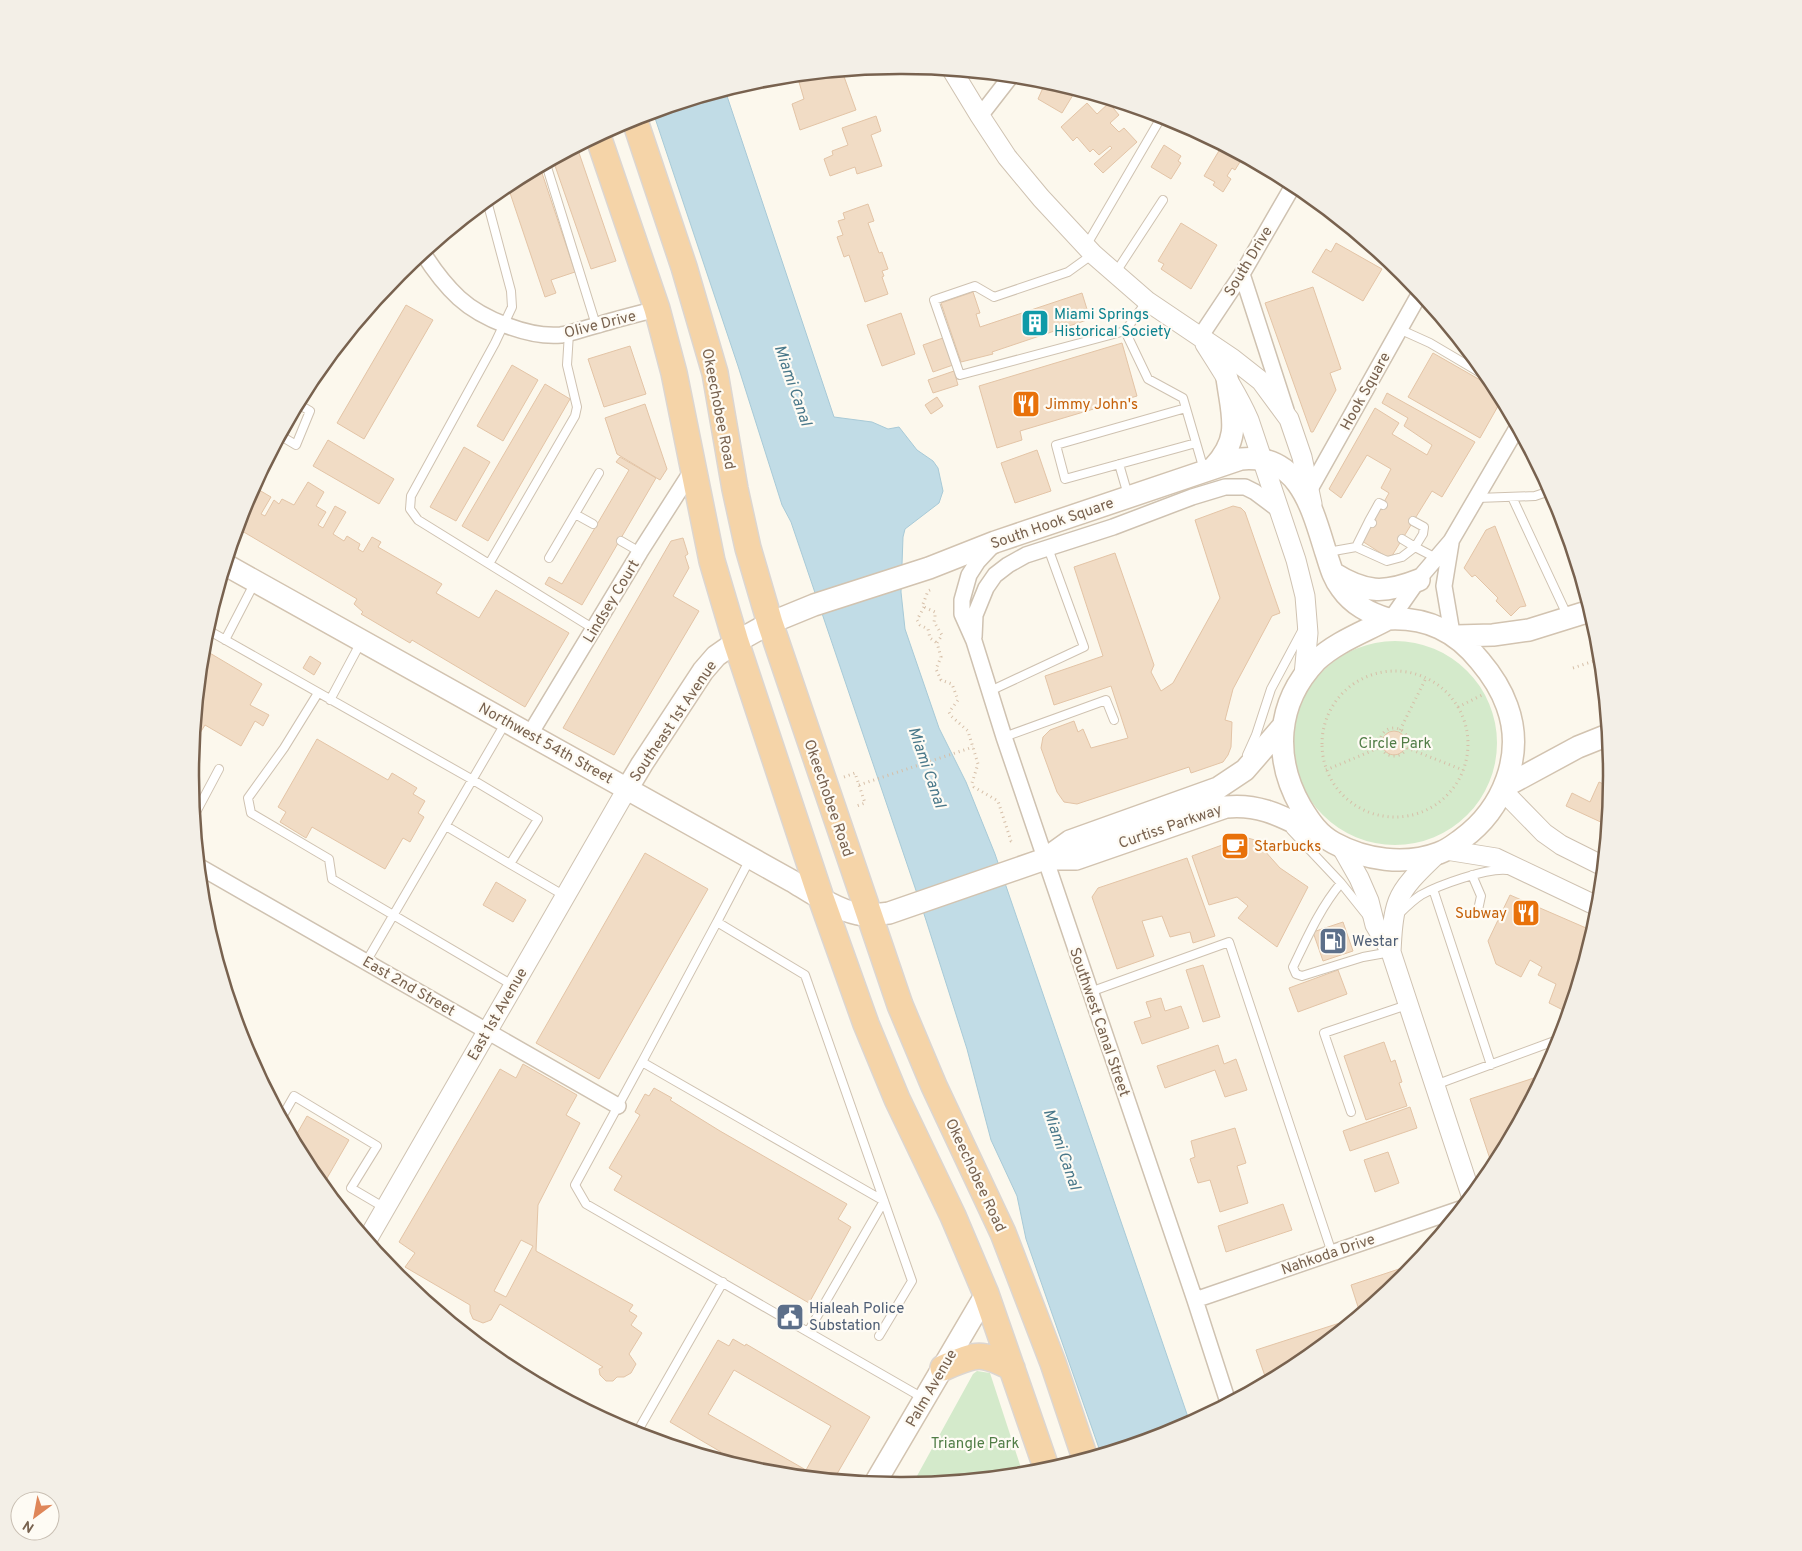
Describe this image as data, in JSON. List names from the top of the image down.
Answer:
{
  "streets": {
    "highway": ["Okeechobee Road"],
    "main road": [
      "South Hook Square",
      "Southeast 1st Avenue",
      "Northwest 54th Street",
      "Curtiss Parkway",
      "Palm Avenue"
    ],
    "street": [
      "South Drive",
      "Olive Drive",
      "Hook Square",
      "Lindsey Court",
      "East 2nd Street",
      "East 1st Avenue",
      "Southwest Canal Street",
      "Nahkoda Drive"
    ]
  },
  "crossings": [
    ["Okeechobee Road", "South Hook Square"],
    ["Okeechobee Road", "Southeast 1st Avenue"],
    ["Okeechobee Road", "Northwest 54th Street"],
    ["Okeechobee Road", "Curtiss Parkway"],
    ["South Hook Square", "Southeast 1st Avenue"],
    ["South Hook Square", "Southwest Canal Street"],
    ["Lindsey Court", "Northwest 54th Street"],
    ["Southeast 1st Avenue", "Northwest 54th Street"],
    ["Southeast 1st Avenue", "East 1st Avenue"],
    ["Northwest 54th Street", "Curtiss Parkway"],
    ["Northwest 54th Street", "East 1st Avenue"],
    ["Curtiss Parkway", "Southwest Canal Street"],
    ["East 2nd Street", "East 1st Avenue"],
    ["Southwest Canal Street", "Nahkoda Drive"]
  ],
  "water": ["Miami Canal"],
  "parks": ["Circle Park", "Triangle Park"],
  "places": {
    "building": ["Miami Springs Historical Society"],
    "restaurant": ["Jimmy John's", "Subway"],
    "cafe": ["Starbucks"],
    "fuel station": ["Westar"],
    "public building": ["Hialeah Police Substation"]
  },
  "north": "bottom left"
}
